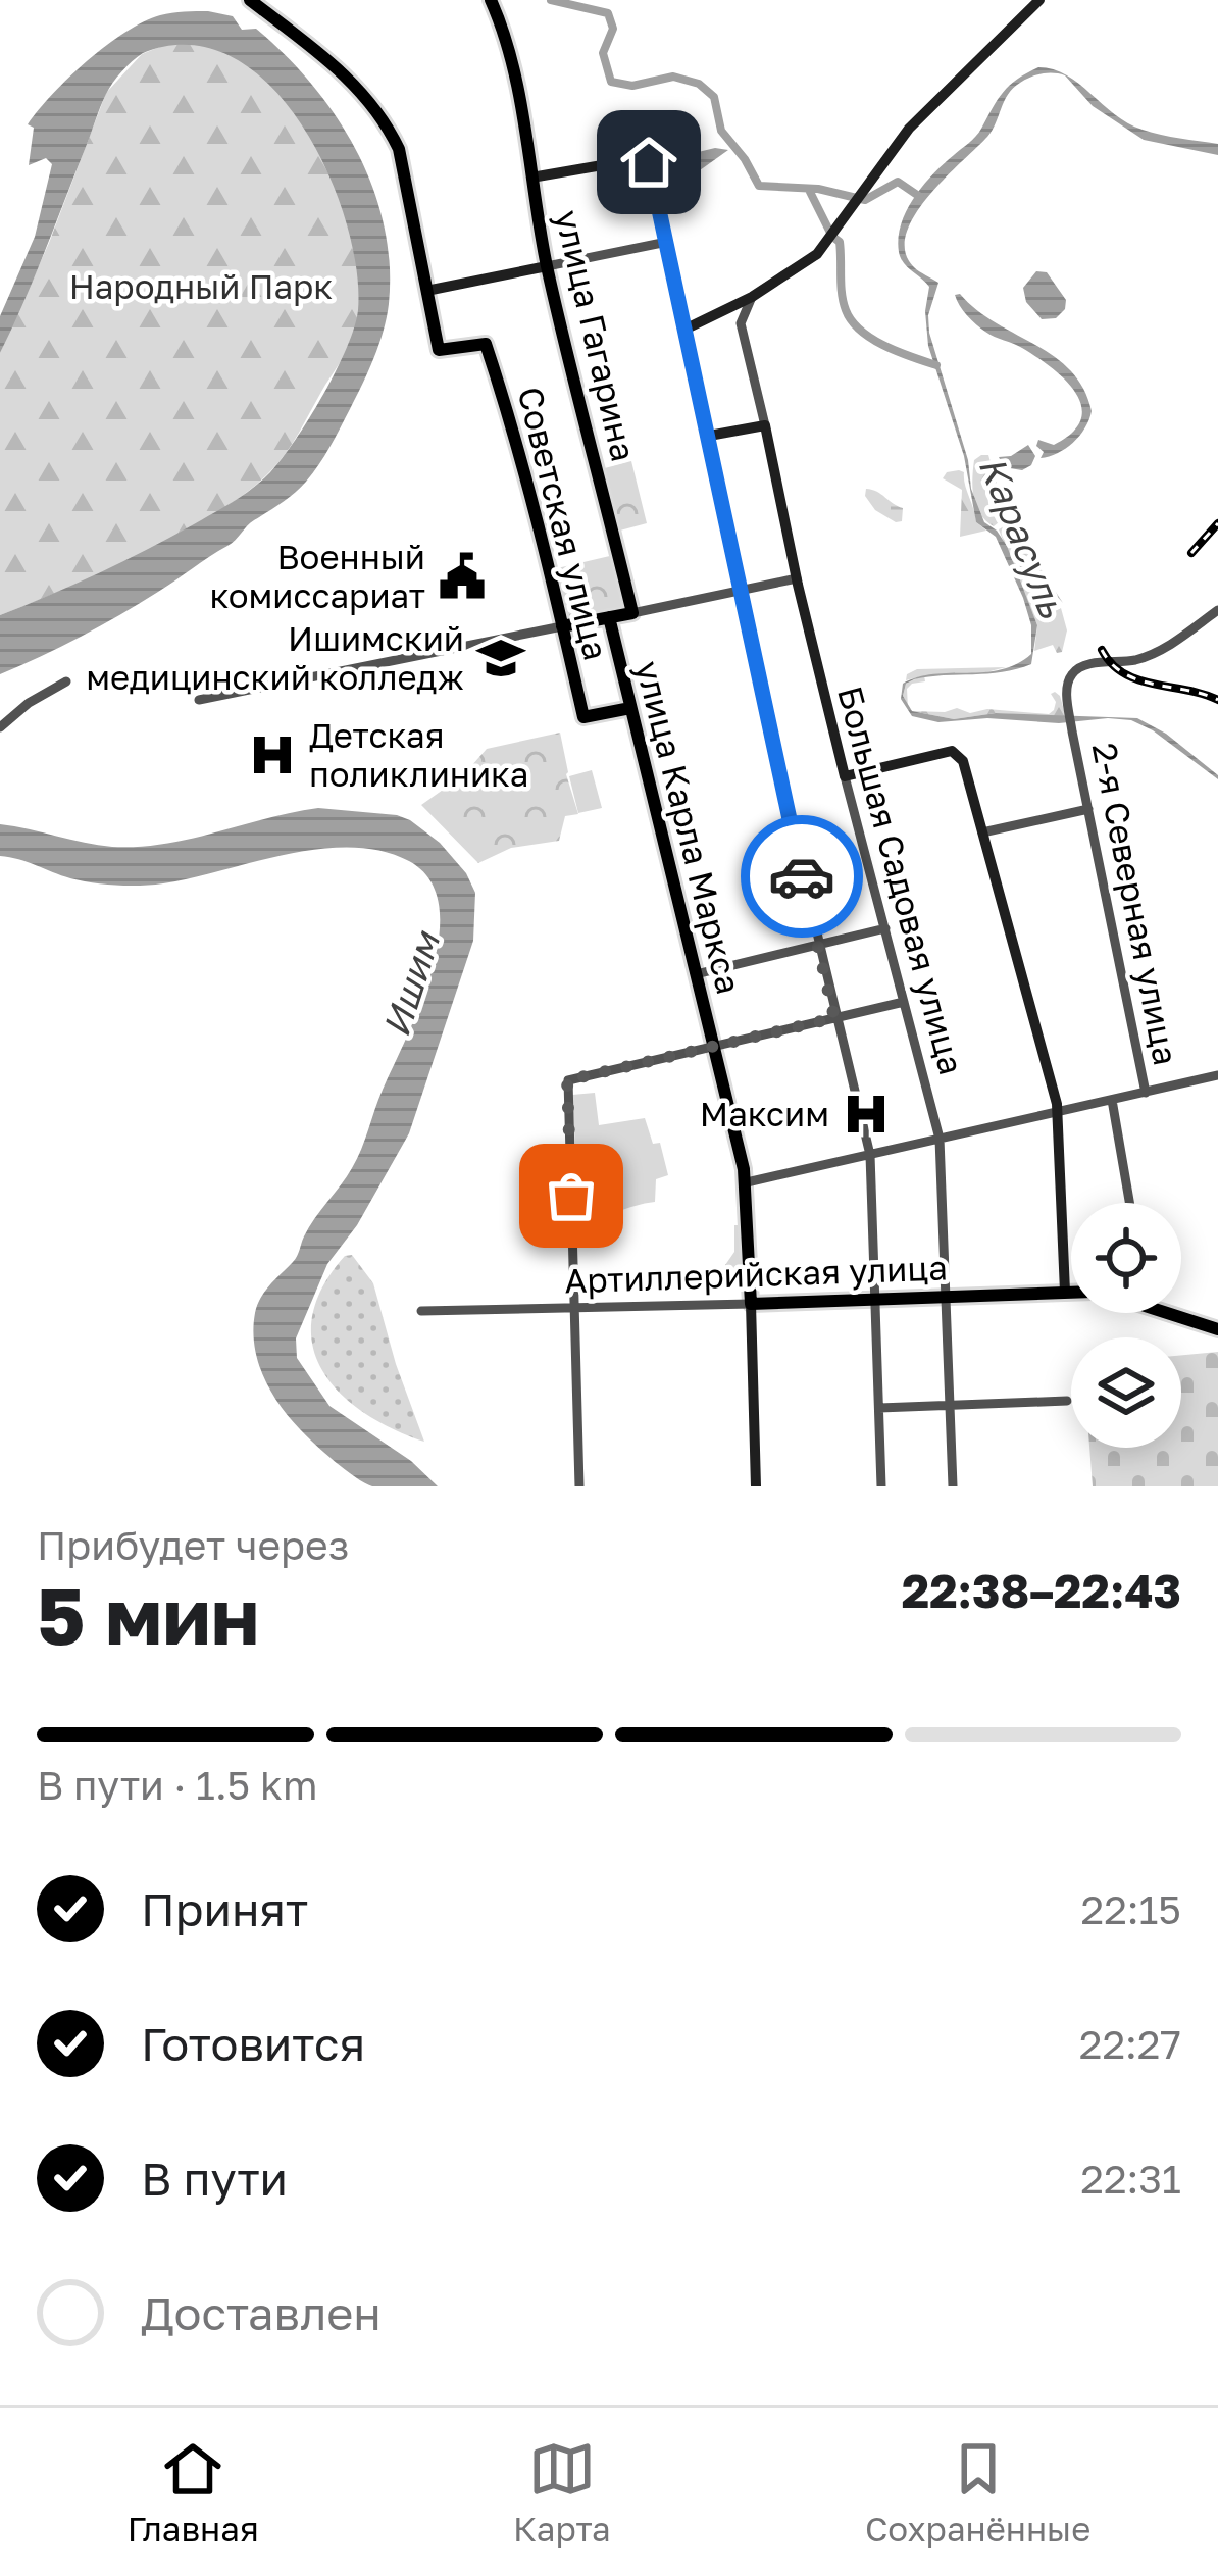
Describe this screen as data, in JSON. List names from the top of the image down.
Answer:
{
  "streets": {
    "main road": [
      "улица Гагарина",
      "Советская улица",
      "улица Карла Маркса",
      "Большая Садовая улица",
      "Артиллерийская улица"
    ],
    "street": ["2-я Северная улица"]
  },
  "crossings": [
    ["Советская улица", "улица Карла Маркса"],
    ["улица Карла Маркса", "Артиллерийская улица"],
    ["Большая Садовая улица", "Артиллерийская улица"]
  ],
  "water": ["Карасуль", "Ишим"],
  "parks": ["Народный Парк"],
  "places": {
    "public building": ["Военный комиссариат"],
    "school or university": ["Ишимский медицинский колледж"],
    "hospital": ["Детская поликлиника", "Максим"]
  },
  "page": {
    "heading": ["5 мин", "Прибудет через", "22:38–22:43"],
    "bar": "В пути · 1.5 km",
    "list": [
      ["Принят", "22:15"],
      ["Готовится", "22:27"],
      ["В пути", "22:31"],
      "Доставлен"
    ],
    "tabs": ["Главная", "Карта", "Сохранённые"]
  }
}
